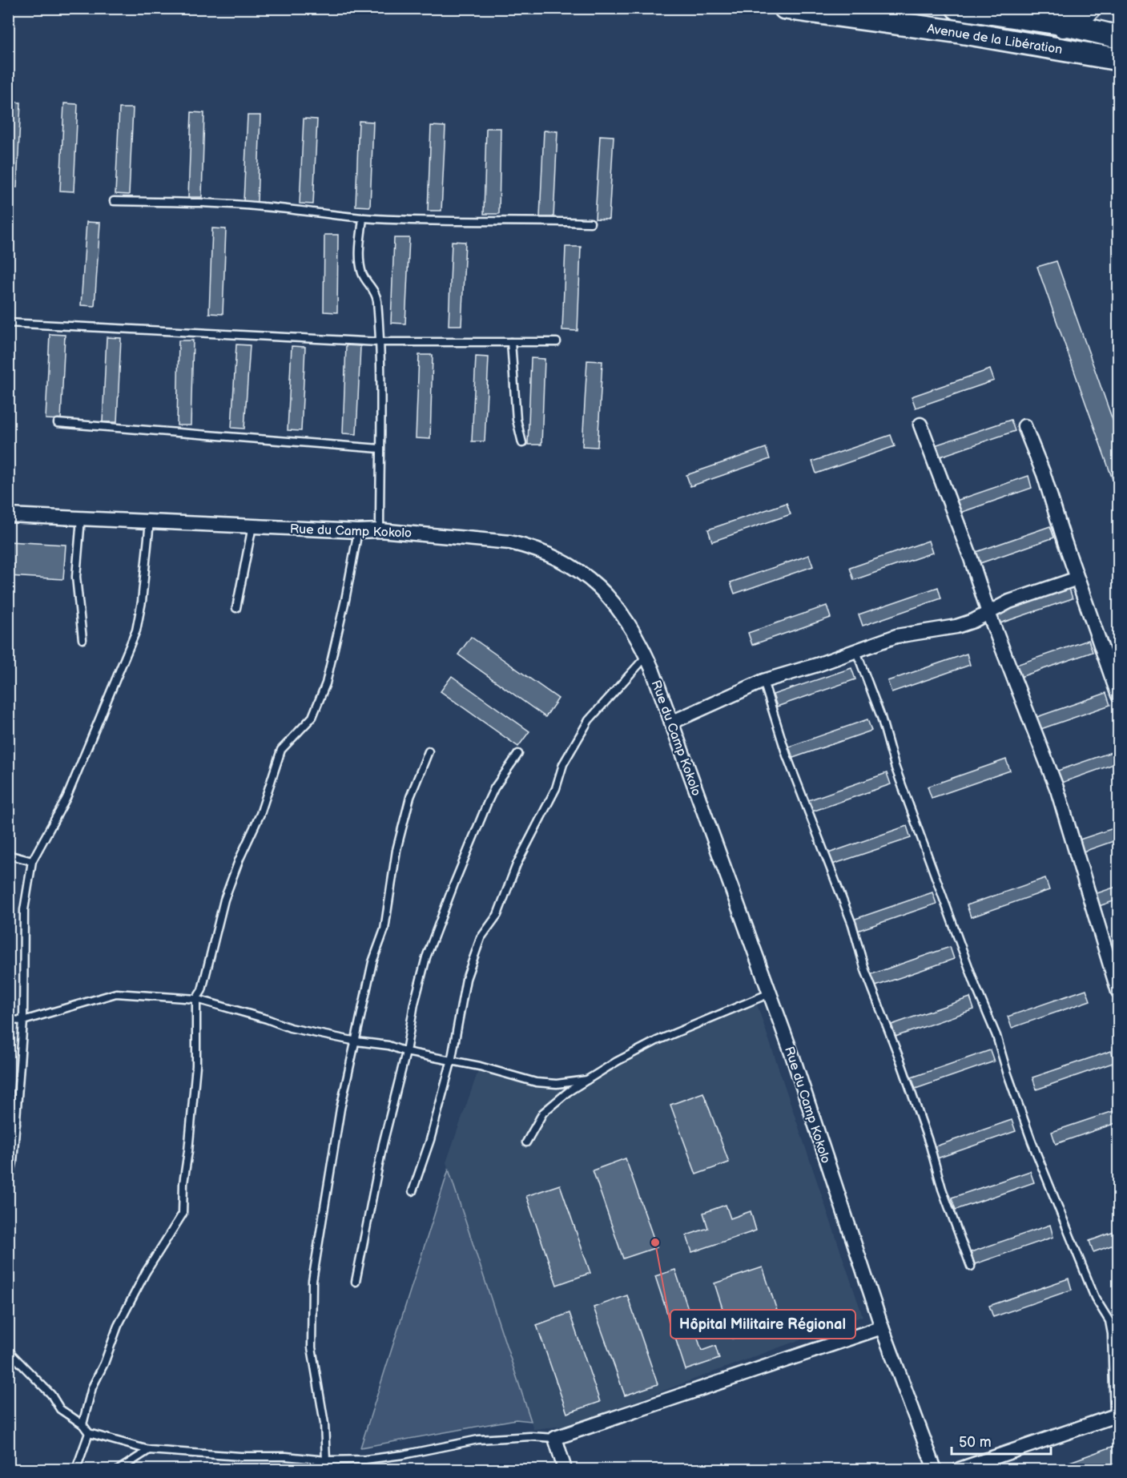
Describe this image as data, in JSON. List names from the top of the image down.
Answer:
{
  "streets": {
    "main road": ["Avenue de la Libération"],
    "street": ["Rue du Camp Kokolo"]
  },
  "places": ["Hôpital Militaire Régional"],
  "scale_bar": "50 m"
}
